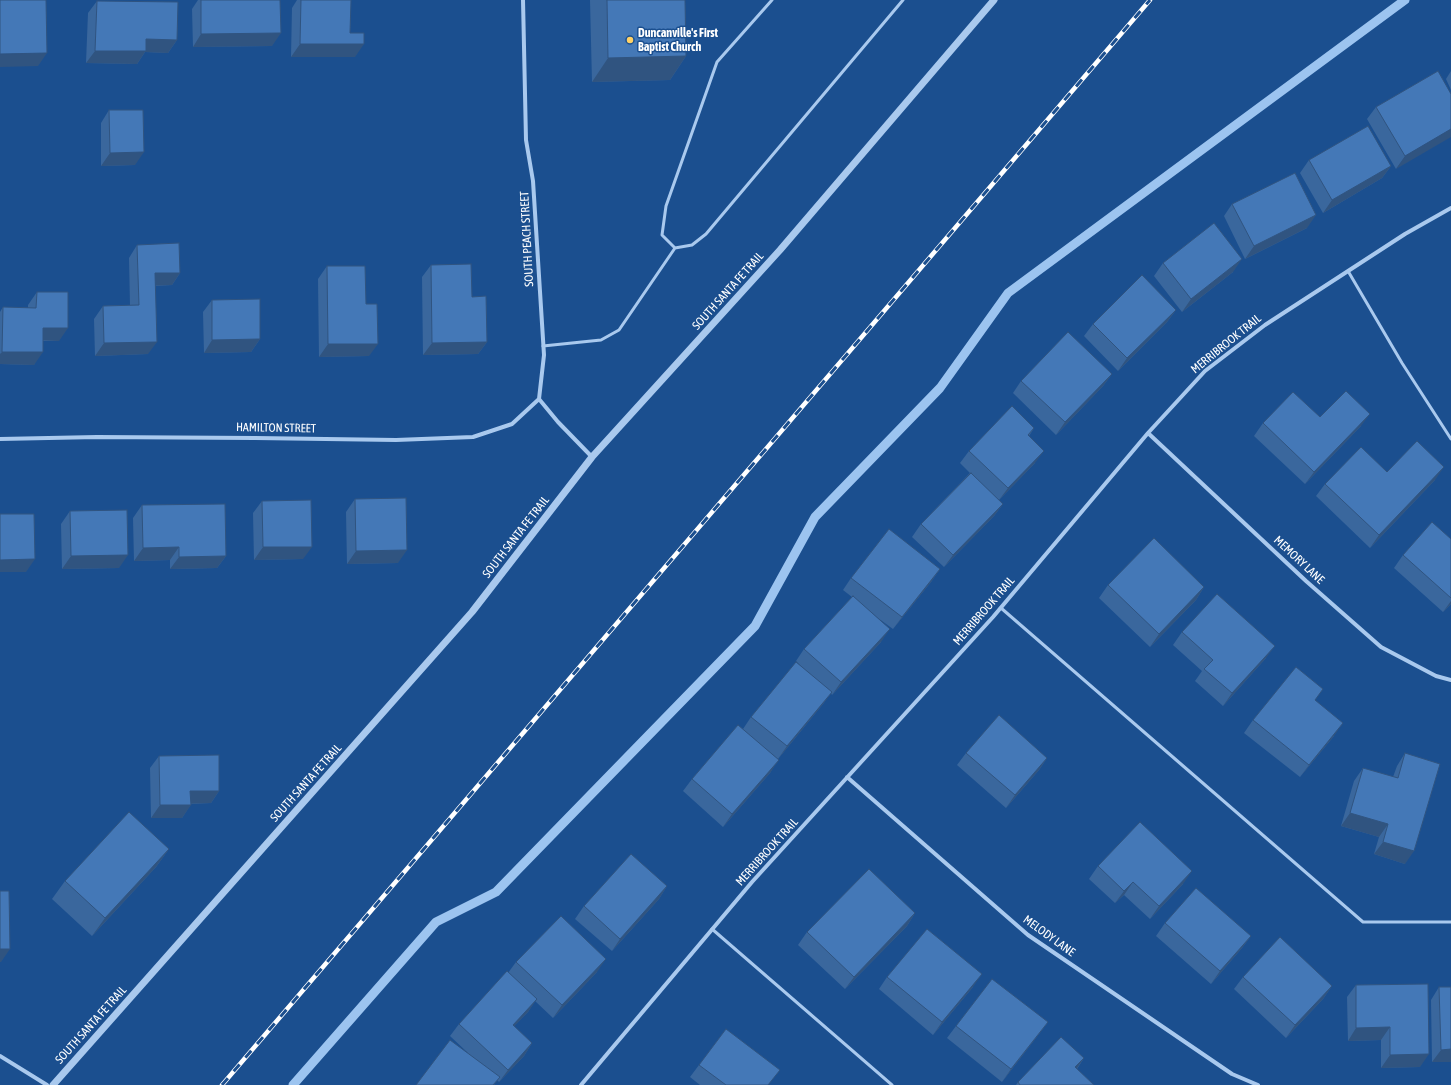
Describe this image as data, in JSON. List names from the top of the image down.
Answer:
{
  "streets": {
    "street": [
      "SOUTH PEACH STREET",
      "SOUTH SANTA FE TRAIL",
      "MERRIBROOK TRAIL",
      "HAMILTON STREET",
      "MEMORY LANE",
      "MELODY LANE"
    ]
  },
  "crossings": [
    ["SOUTH PEACH STREET", "HAMILTON STREET"],
    ["MERRIBROOK TRAIL", "MEMORY LANE"],
    ["MERRIBROOK TRAIL", "MELODY LANE"]
  ],
  "places": ["Duncanville's First Baptist Church"]
}
